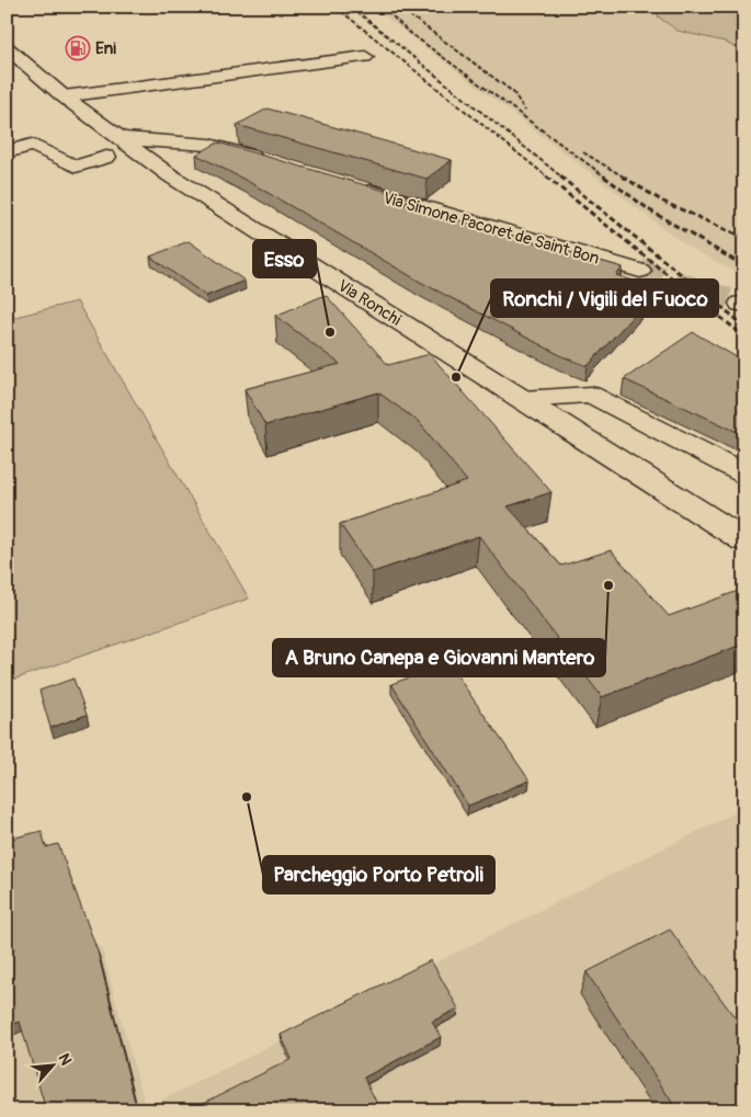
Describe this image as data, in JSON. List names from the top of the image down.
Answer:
{
  "streets": {
    "main road": ["Via Simone Pacoret de Saint Bon", "Via Ronchi"]
  },
  "places": {
    "fuel station": ["Eni"],
    "other": [
      "Esso",
      "Ronchi / Vigili del Fuoco",
      "A Bruno Canepa e Giovanni Mantero",
      "Parcheggio Porto Petroli"
    ]
  },
  "north": "top right"
}
